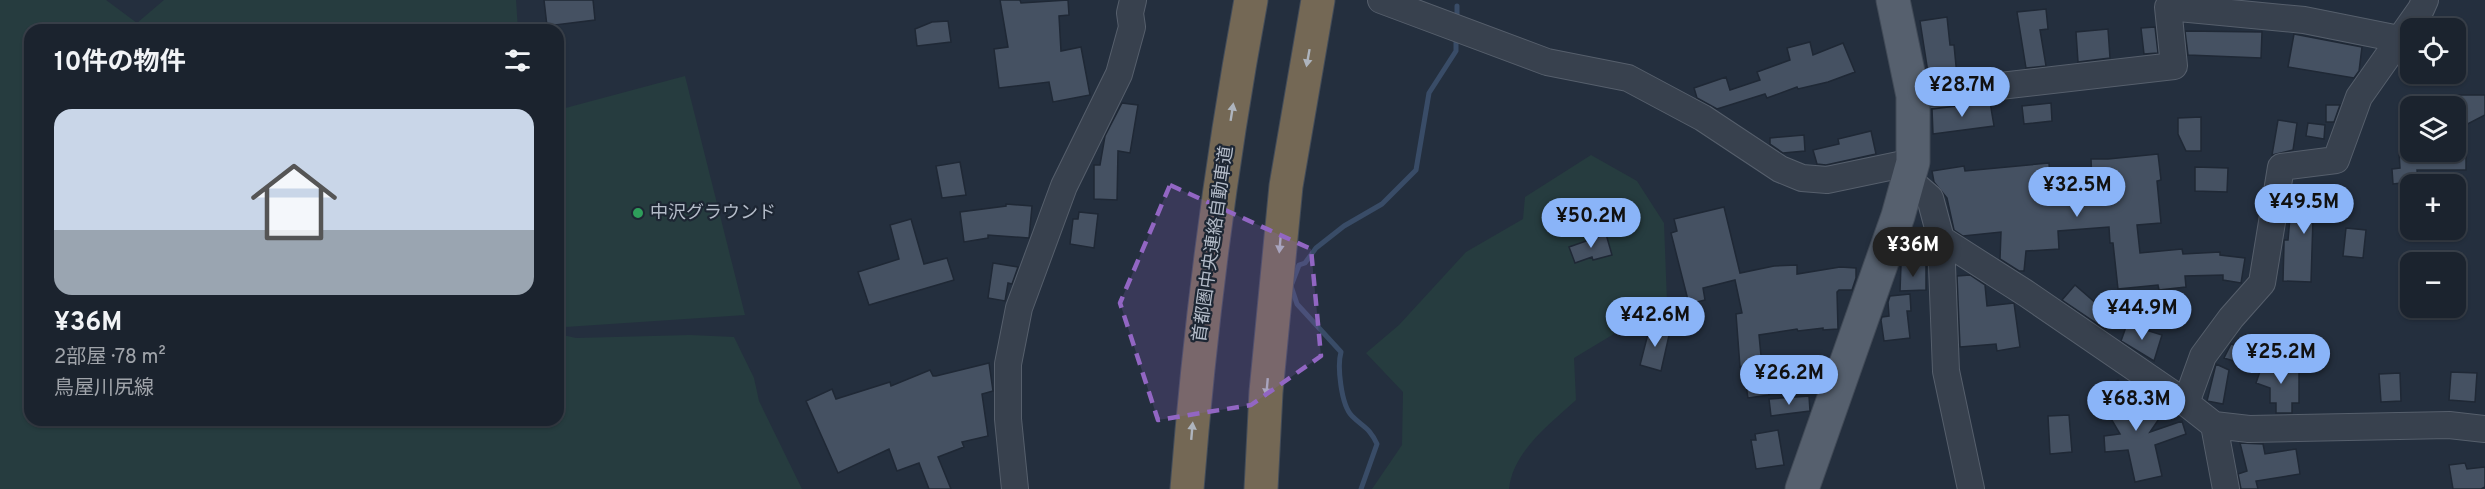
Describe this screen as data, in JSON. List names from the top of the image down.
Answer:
{
  "streets": {
    "highway": ["首都圏中央連絡自動車道"]
  },
  "places": ["中沢グラウンド"],
  "page": {
    "map_buttons": ["+", "−"],
    "heading": "10件の物件",
    "price": [
      "¥28.7M",
      "¥32.5M",
      "¥49.5M",
      "¥50.2M",
      "¥36M",
      "¥44.9M",
      "¥42.6M",
      "¥25.2M",
      "¥26.2M",
      "¥68.3M"
    ],
    "list": [
      {
        "name": "¥36M",
        "note": "2部屋 · 78 m² · 鳥屋川尻線"
      }
    ]
  }
}
